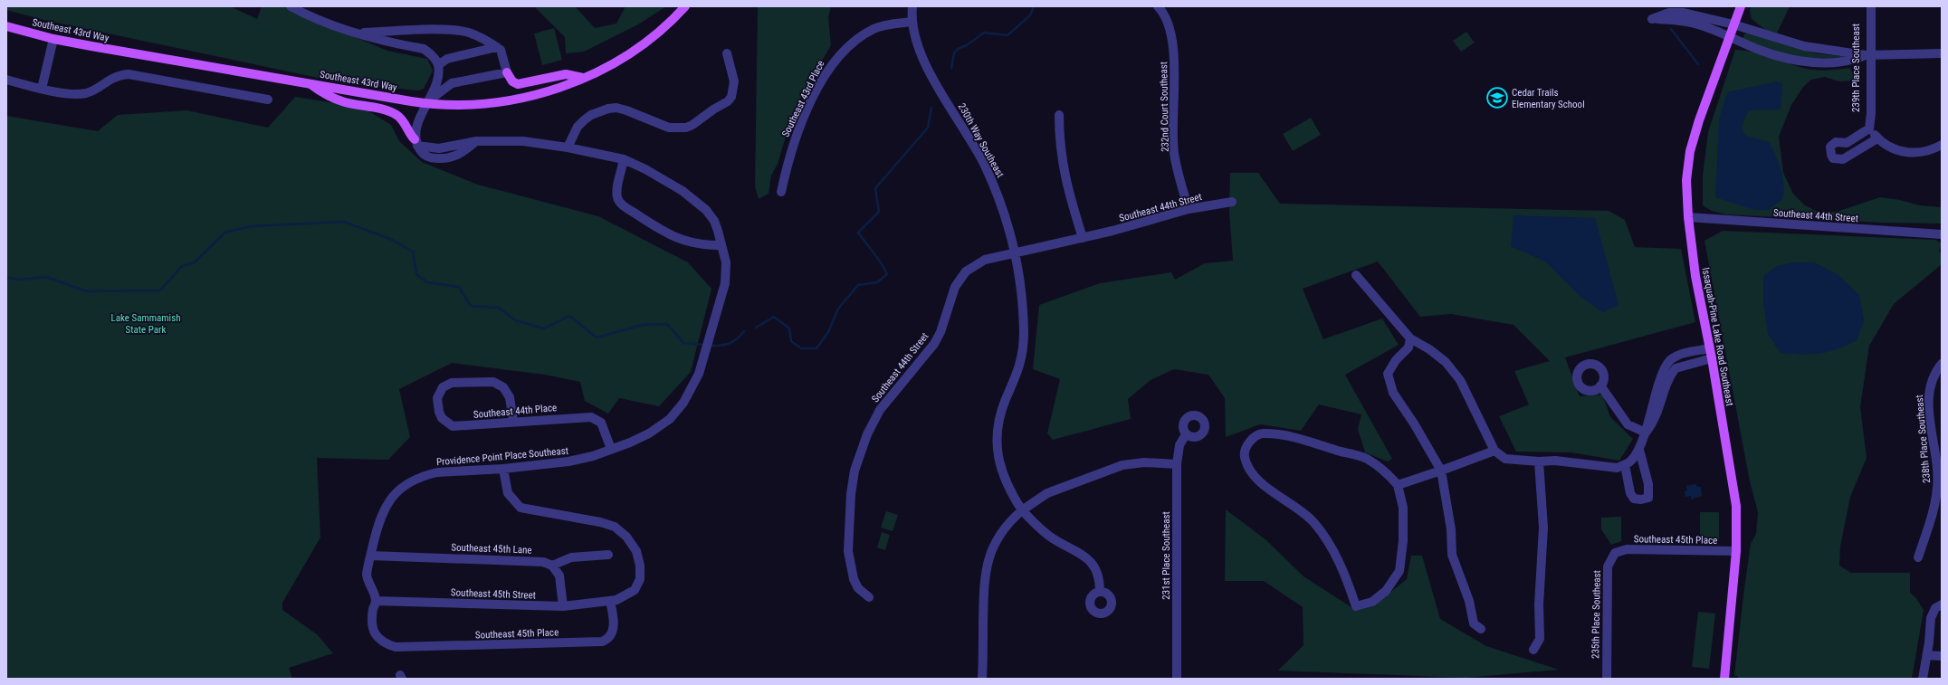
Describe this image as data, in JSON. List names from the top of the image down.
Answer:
{
  "streets": {
    "main road": ["Southeast 43rd Way", "Issaquah-Pine Lake Road Southeast"],
    "street": [
      "239th Place Southeast",
      "Southeast 43rd Place",
      "232nd Court Southeast",
      "230th Way Southeast",
      "Southeast 44th Street",
      "Southeast 44th Place",
      "238th Place Southeast",
      "Providence Point Place Southeast",
      "Southeast 45th Place",
      "Southeast 45th Lane",
      "231st Place Southeast",
      "Southeast 45th Street",
      "235th Place Southeast"
    ]
  },
  "crossings": [
    ["Southeast 43rd Place", "230th Way Southeast"],
    ["232nd Court Southeast", "Southeast 44th Street"],
    ["230th Way Southeast", "Southeast 44th Street"],
    ["Southeast 44th Street", "Issaquah-Pine Lake Road Southeast"],
    ["Issaquah-Pine Lake Road Southeast", "Southeast 45th Place"],
    ["Southeast 44th Place", "Providence Point Place Southeast"],
    ["Providence Point Place Southeast", "Southeast 45th Place"],
    ["Providence Point Place Southeast", "Southeast 45th Lane"],
    ["Providence Point Place Southeast", "Southeast 45th Street"],
    ["Southeast 45th Place", "Southeast 45th Street"],
    ["Southeast 45th Place", "235th Place Southeast"]
  ],
  "parks": ["Lake Sammamish State Park"],
  "places": {
    "school or university": ["Cedar Trails Elementary School"]
  }
}
